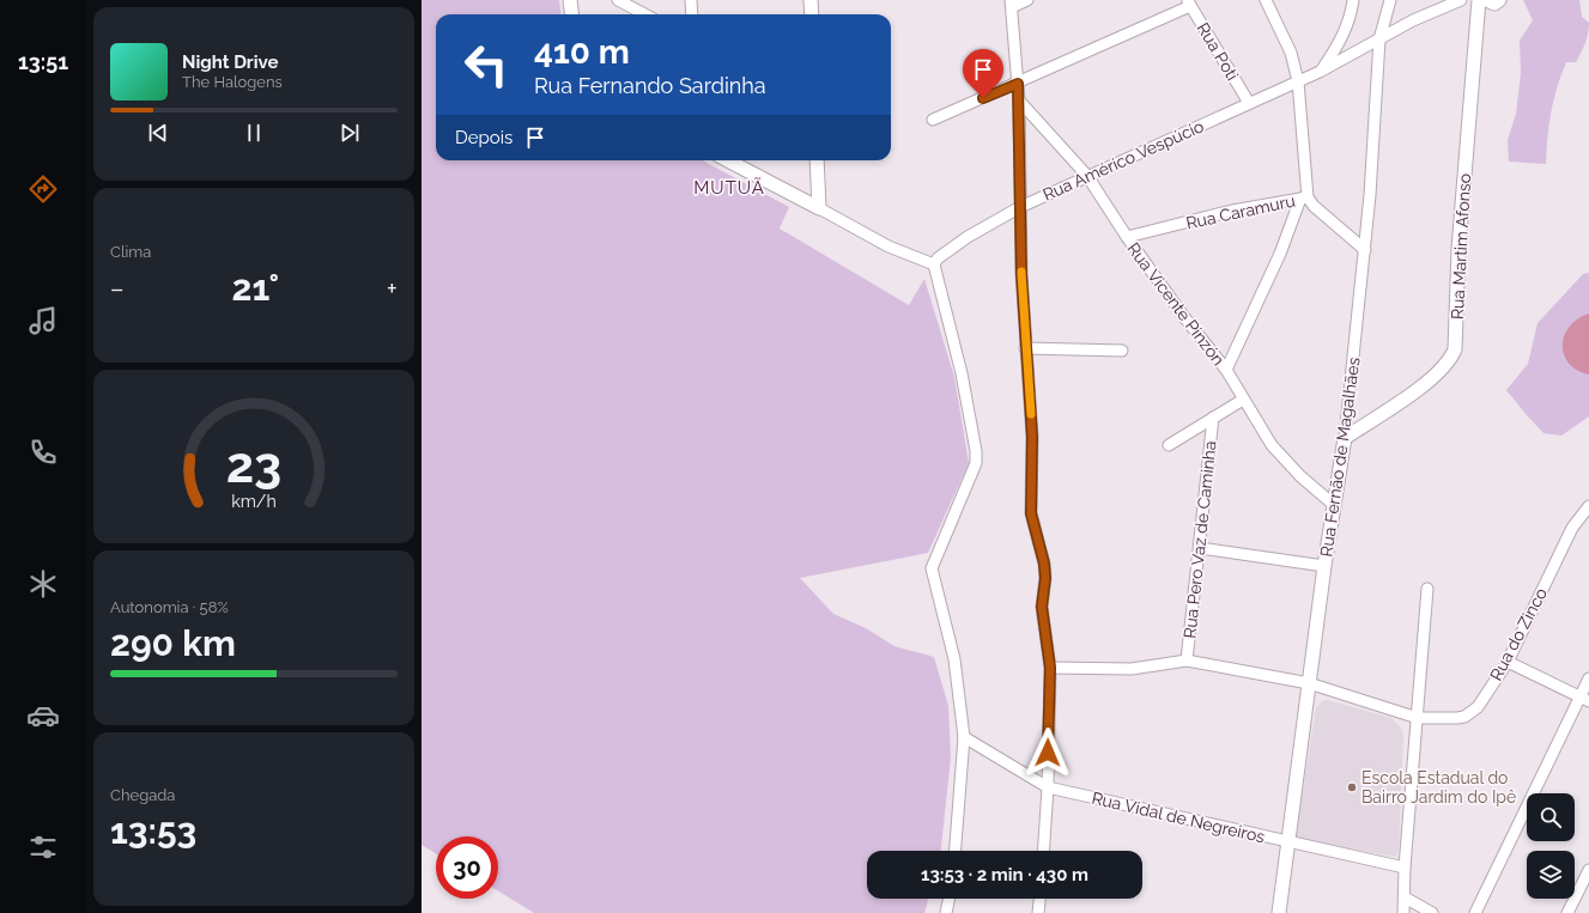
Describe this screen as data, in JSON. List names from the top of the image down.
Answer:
{
  "streets": {
    "street": [
      "Rua Poti",
      "Rua Américo Vespúcio",
      "Rua Caramuru",
      "Rua Martim Afonso",
      "Rua Vicente Pinzón",
      "Rua Fernão de Magalhães",
      "Rua Pero Vaz de Caminha",
      "Rua do Zinco",
      "Rua Vidal de Negreiros"
    ]
  },
  "crossings": [
    ["Rua Poti", "Rua Américo Vespúcio"],
    ["Rua Américo Vespúcio", "Rua Vicente Pinzón"],
    ["Rua Américo Vespúcio", "Rua Fernão de Magalhães"],
    ["Rua Caramuru", "Rua Vicente Pinzón"],
    ["Rua Caramuru", "Rua Fernão de Magalhães"],
    ["Rua Martim Afonso", "Rua Fernão de Magalhães"],
    ["Rua Vicente Pinzón", "Rua Fernão de Magalhães"],
    ["Rua Fernão de Magalhães", "Rua do Zinco"],
    ["Rua Fernão de Magalhães", "Rua Vidal de Negreiros"],
    ["Rua Pero Vaz de Caminha", "Rua do Zinco"]
  ],
  "districts": ["MUTUÃ"],
  "places": ["Escola Estadual do Bairro Jardim do Ipê"],
  "page": {
    "tabs": "13:51",
    "turn": ["410 m", "Rua Fernando Sardinha"],
    "song": ["Night Drive", "The Halogens"],
    "then": "Depois",
    "tile": [
      "Clima",
      ["Autonomia · 58%", "290 km"],
      ["Chegada", "13:53"]
    ],
    "heat": ["−", "21°", "+"],
    "limit": "30",
    "trip": "13:53 · 2 min · 430 m",
    "gauge": ["23", "km/h"]
  }
}
